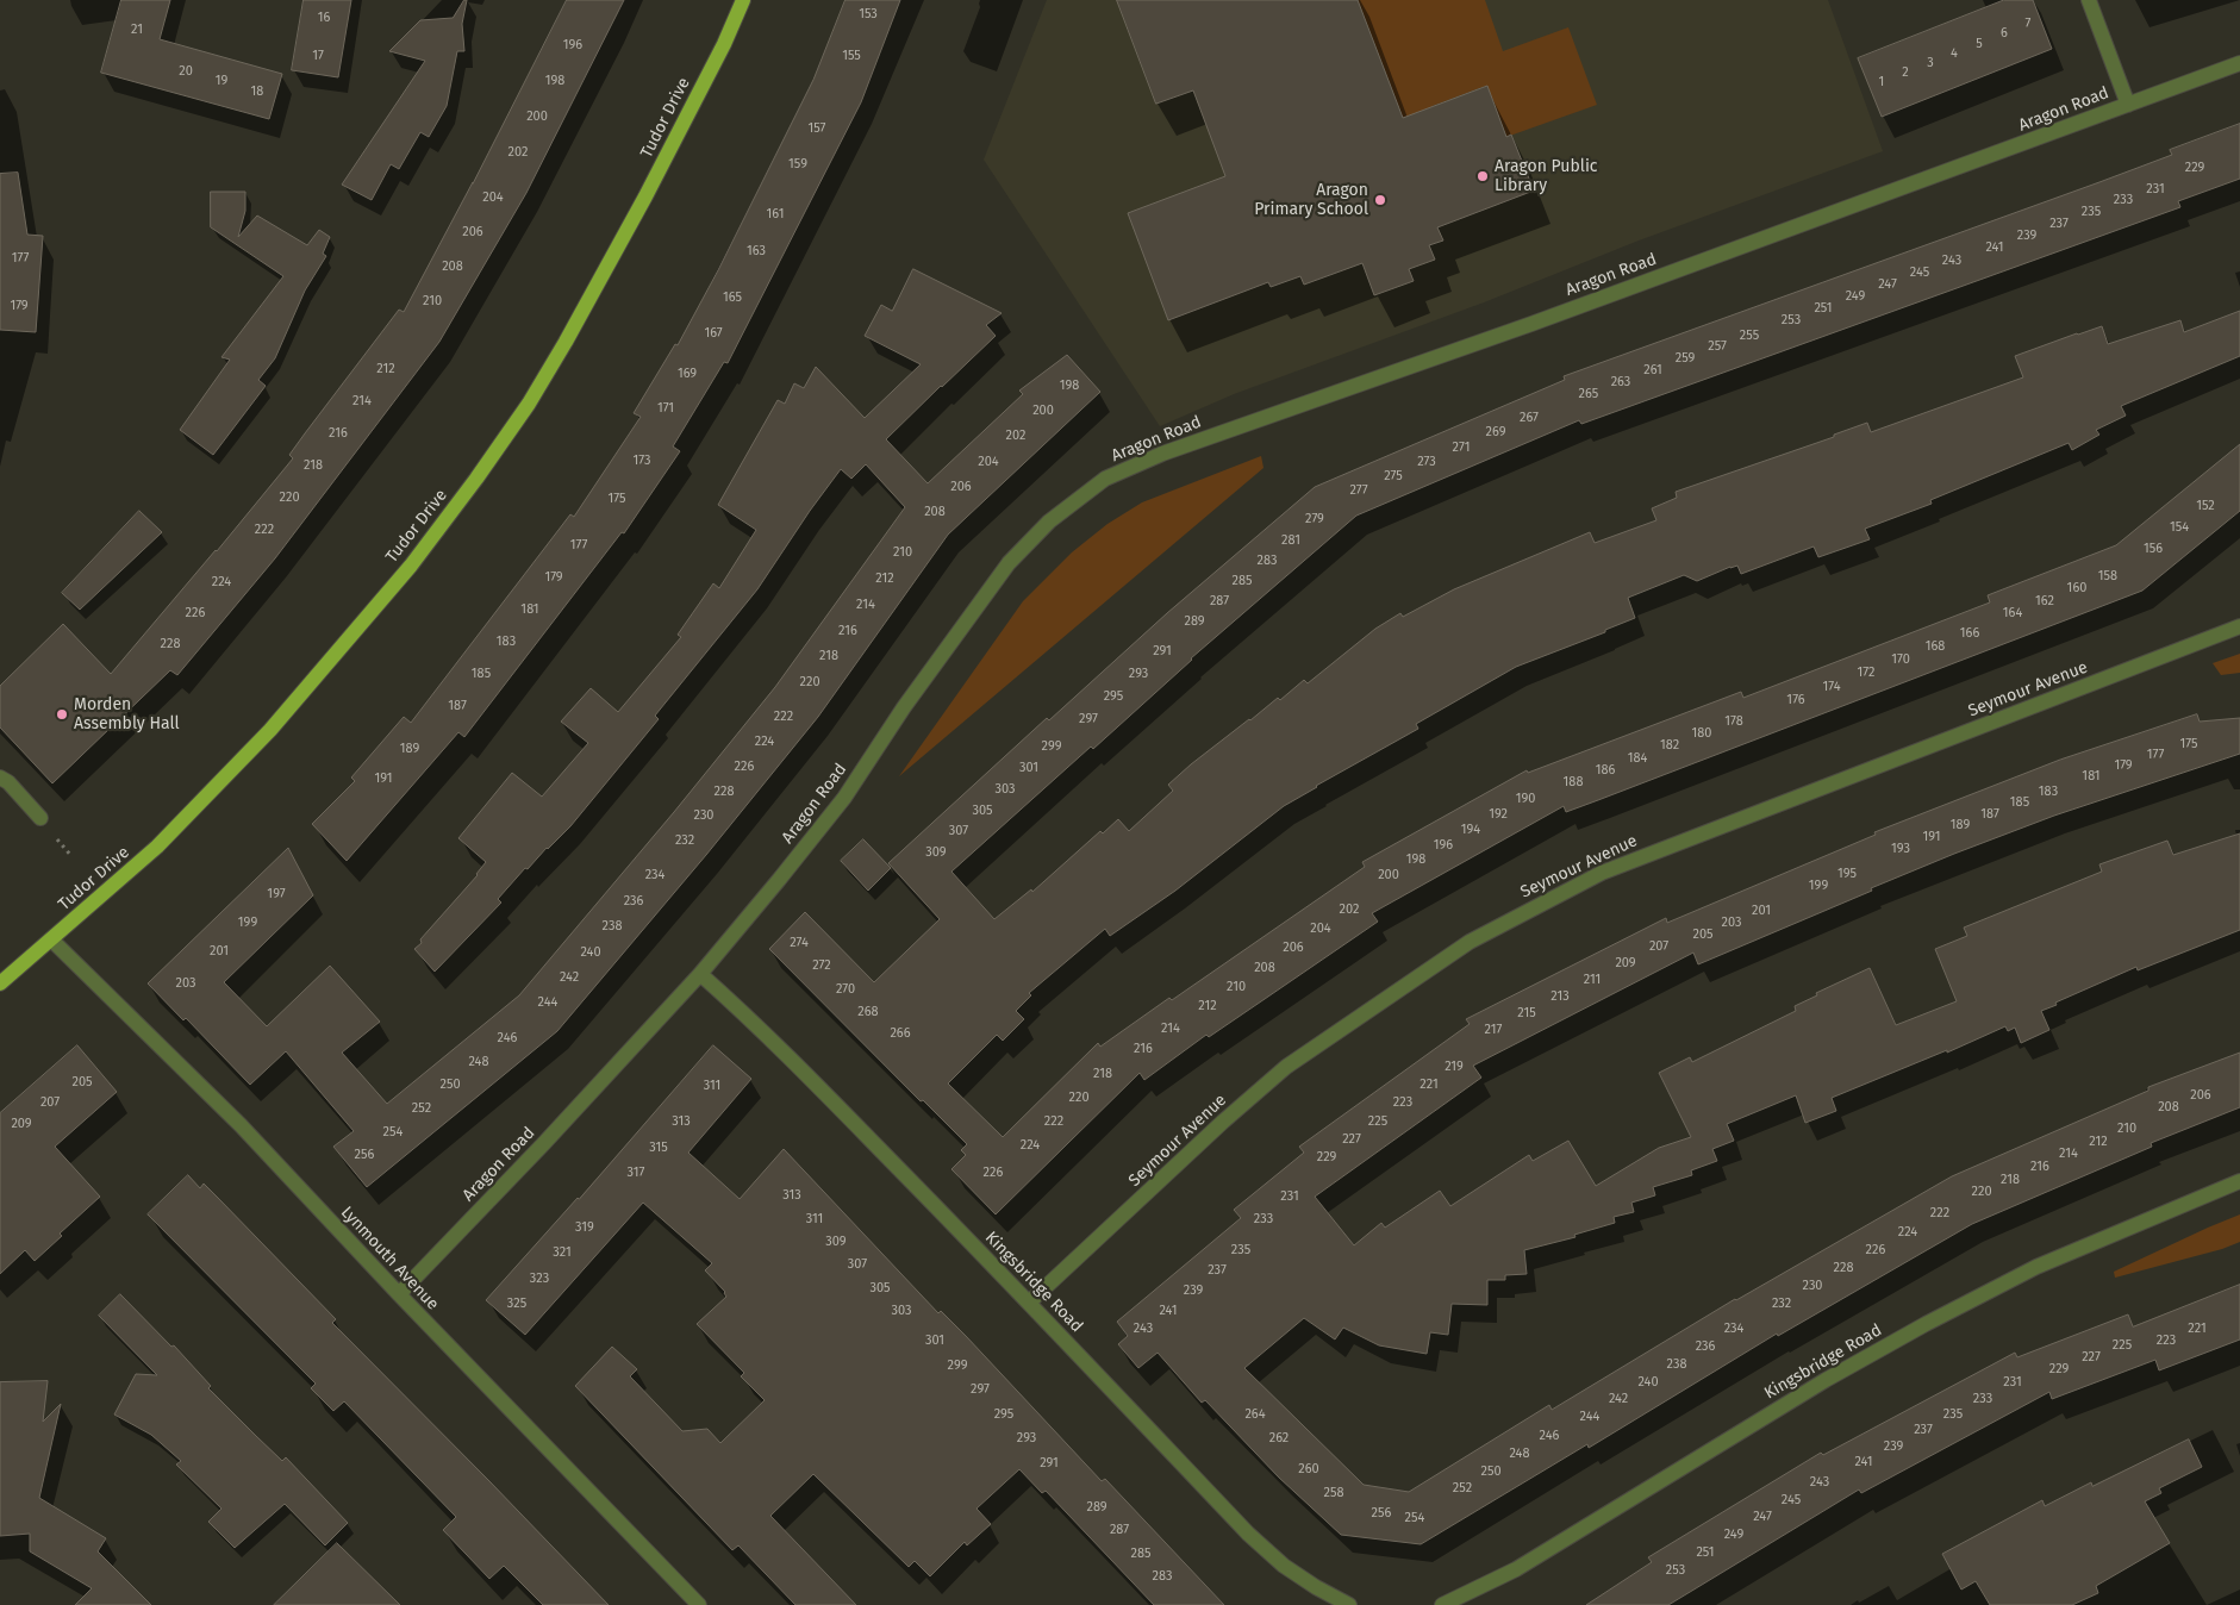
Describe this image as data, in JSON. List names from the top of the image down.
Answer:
{
  "streets": {
    "main road": ["Tudor Drive"],
    "street": [
      "Aragon Road",
      "Seymour Avenue",
      "Lynmouth Avenue",
      "Kingsbridge Road"
    ]
  },
  "crossings": [
    ["Aragon Road", "Lynmouth Avenue"],
    ["Aragon Road", "Kingsbridge Road"],
    ["Tudor Drive", "Lynmouth Avenue"],
    ["Seymour Avenue", "Kingsbridge Road"]
  ],
  "places": ["Aragon Public Library", "Aragon Primary School", "Morden Assembly Hall"],
  "house_numbers": [
    "153",
    "16",
    "7",
    "21",
    "6",
    "5",
    "196",
    "4",
    "17",
    "155",
    "3",
    "20",
    "2",
    "19",
    "198",
    "1",
    "18",
    "200",
    "157",
    "202",
    "159",
    "229",
    "231",
    "204",
    "233",
    "235",
    "161",
    "237",
    "206",
    "239",
    "241",
    "163",
    "177",
    "243",
    "208",
    "245",
    "247",
    "249",
    "165",
    "210",
    "179",
    "251",
    "253",
    "167",
    "255",
    "257",
    "259",
    "212",
    "261",
    "169",
    "263",
    "198",
    "265",
    "214",
    "171",
    "200",
    "267",
    "269",
    "216",
    "202",
    "271",
    "173",
    "204",
    "273",
    "218",
    "275",
    "206",
    "277",
    "220",
    "175",
    "152",
    "208",
    "279",
    "154",
    "222",
    "281",
    "177",
    "156",
    "210",
    "283",
    "158",
    "179",
    "212",
    "285",
    "224",
    "160",
    "287",
    "162",
    "214",
    "181",
    "226",
    "164",
    "289",
    "216",
    "166",
    "183",
    "228",
    "168",
    "291",
    "218",
    "170",
    "172",
    "185",
    "293",
    "220",
    "174",
    "295",
    "176",
    "187",
    "222",
    "297",
    "178",
    "180",
    "224",
    "175",
    "182",
    "299",
    "189",
    "177",
    "184",
    "179",
    "226",
    "301",
    "186",
    "181",
    "191",
    "188",
    "303",
    "228",
    "183",
    "190",
    "185",
    "305",
    "192",
    "187",
    "230",
    "189",
    "194",
    "307",
    "191",
    "232",
    "196",
    "193",
    "309",
    "198",
    "195",
    "234",
    "200",
    "199",
    "197",
    "236",
    "202",
    "201",
    "199",
    "203",
    "238",
    "204",
    "205",
    "274",
    "207",
    "206",
    "201",
    "240",
    "209",
    "272",
    "208",
    "242",
    "211",
    "203",
    "210",
    "270",
    "213",
    "244",
    "212",
    "268",
    "215",
    "214",
    "217",
    "266",
    "246",
    "216",
    "248",
    "219",
    "218",
    "205",
    "250",
    "221",
    "311",
    "206",
    "220",
    "207",
    "223",
    "208",
    "252",
    "313",
    "222",
    "225",
    "209",
    "210",
    "254",
    "227",
    "212",
    "224",
    "315",
    "214",
    "256",
    "229",
    "216",
    "317",
    "226",
    "218",
    "220",
    "313",
    "231",
    "222",
    "311",
    "233",
    "319",
    "224",
    "309",
    "235",
    "226",
    "321",
    "307",
    "228",
    "237",
    "323",
    "230",
    "305",
    "239",
    "325",
    "232",
    "303",
    "241",
    "243",
    "234",
    "221",
    "301",
    "223",
    "225",
    "236",
    "227",
    "238",
    "299",
    "229",
    "240",
    "231",
    "297",
    "242",
    "233",
    "295",
    "264",
    "235",
    "244",
    "237",
    "246",
    "293",
    "262",
    "239",
    "248",
    "241",
    "291",
    "260",
    "250",
    "243",
    "252",
    "258",
    "245",
    "289",
    "256",
    "247",
    "254",
    "287",
    "249",
    "251",
    "285",
    "253",
    "283"
  ]
}
